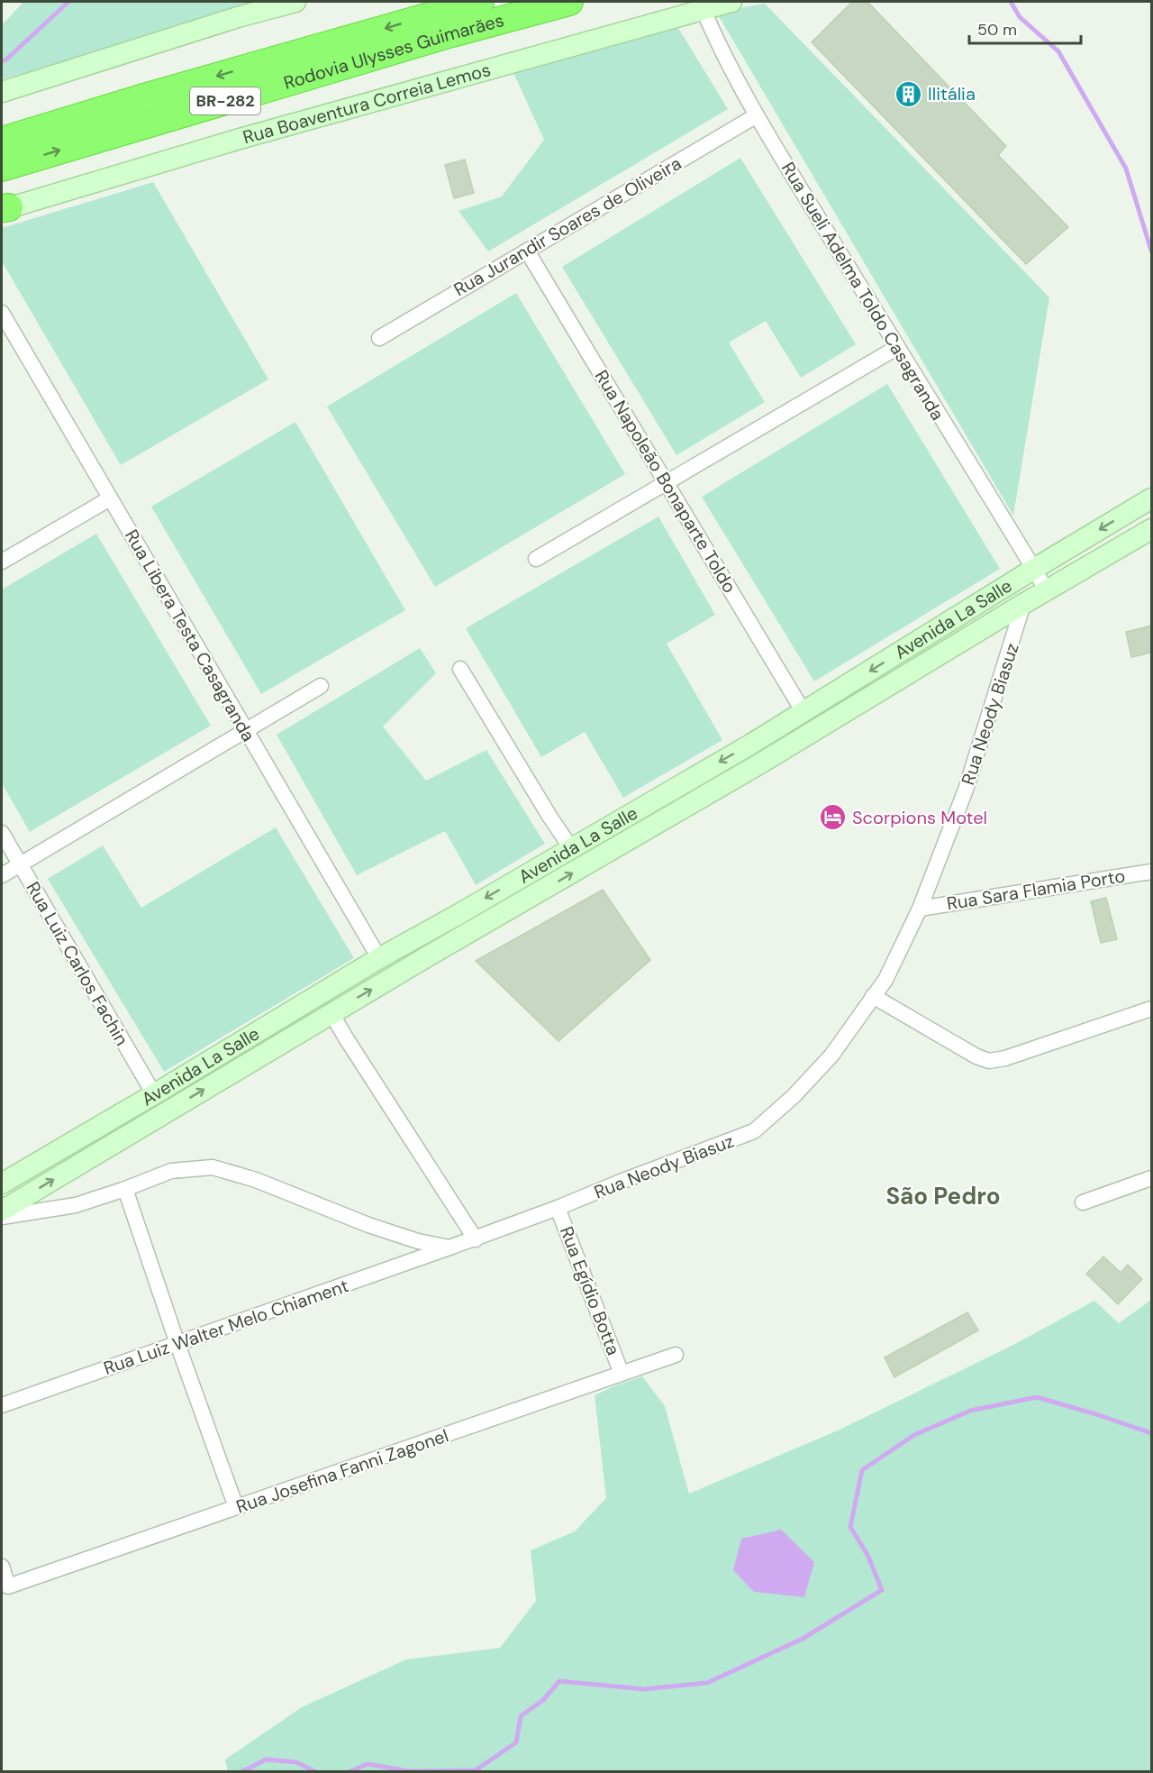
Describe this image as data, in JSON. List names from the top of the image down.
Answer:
{
  "streets": {
    "highway": ["Rodovia Ulysses Guimarães", "BR-282"],
    "main road": ["Rua Boaventura Correia Lemos", "Avenida La Salle"],
    "street": [
      "Rua Jurandir Soares de Oliveira",
      "Rua Sueli Adelma Toldo Casagranda",
      "Rua Napoleão Bonaparte Toldo",
      "Rua Libera Testa Casagranda",
      "Rua Neody Biasuz",
      "Rua Sara Flamia Porto",
      "Rua Luiz Carlos Fachin",
      "Rua Egídio Botta",
      "Rua Luiz Walter Melo Chiament",
      "Rua Josefina Fanni Zagonel"
    ]
  },
  "crossings": [
    ["Rua Boaventura Correia Lemos", "Rua Sueli Adelma Toldo Casagranda"],
    ["Rua Jurandir Soares de Oliveira", "Rua Sueli Adelma Toldo Casagranda"],
    ["Rua Jurandir Soares de Oliveira", "Rua Napoleão Bonaparte Toldo"],
    ["Rua Sueli Adelma Toldo Casagranda", "Avenida La Salle"],
    ["Rua Napoleão Bonaparte Toldo", "Avenida La Salle"],
    ["Avenida La Salle", "Rua Libera Testa Casagranda"],
    ["Avenida La Salle", "Rua Neody Biasuz"],
    ["Avenida La Salle", "Rua Luiz Carlos Fachin"],
    ["Rua Neody Biasuz", "Rua Sara Flamia Porto"],
    ["Rua Neody Biasuz", "Rua Egídio Botta"],
    ["Rua Neody Biasuz", "Rua Luiz Walter Melo Chiament"],
    ["Rua Egídio Botta", "Rua Josefina Fanni Zagonel"]
  ],
  "districts": ["São Pedro"],
  "places": {
    "building": ["Ilitália"],
    "hotel": ["Scorpions Motel"]
  },
  "scale_bar": "50 m"
}
